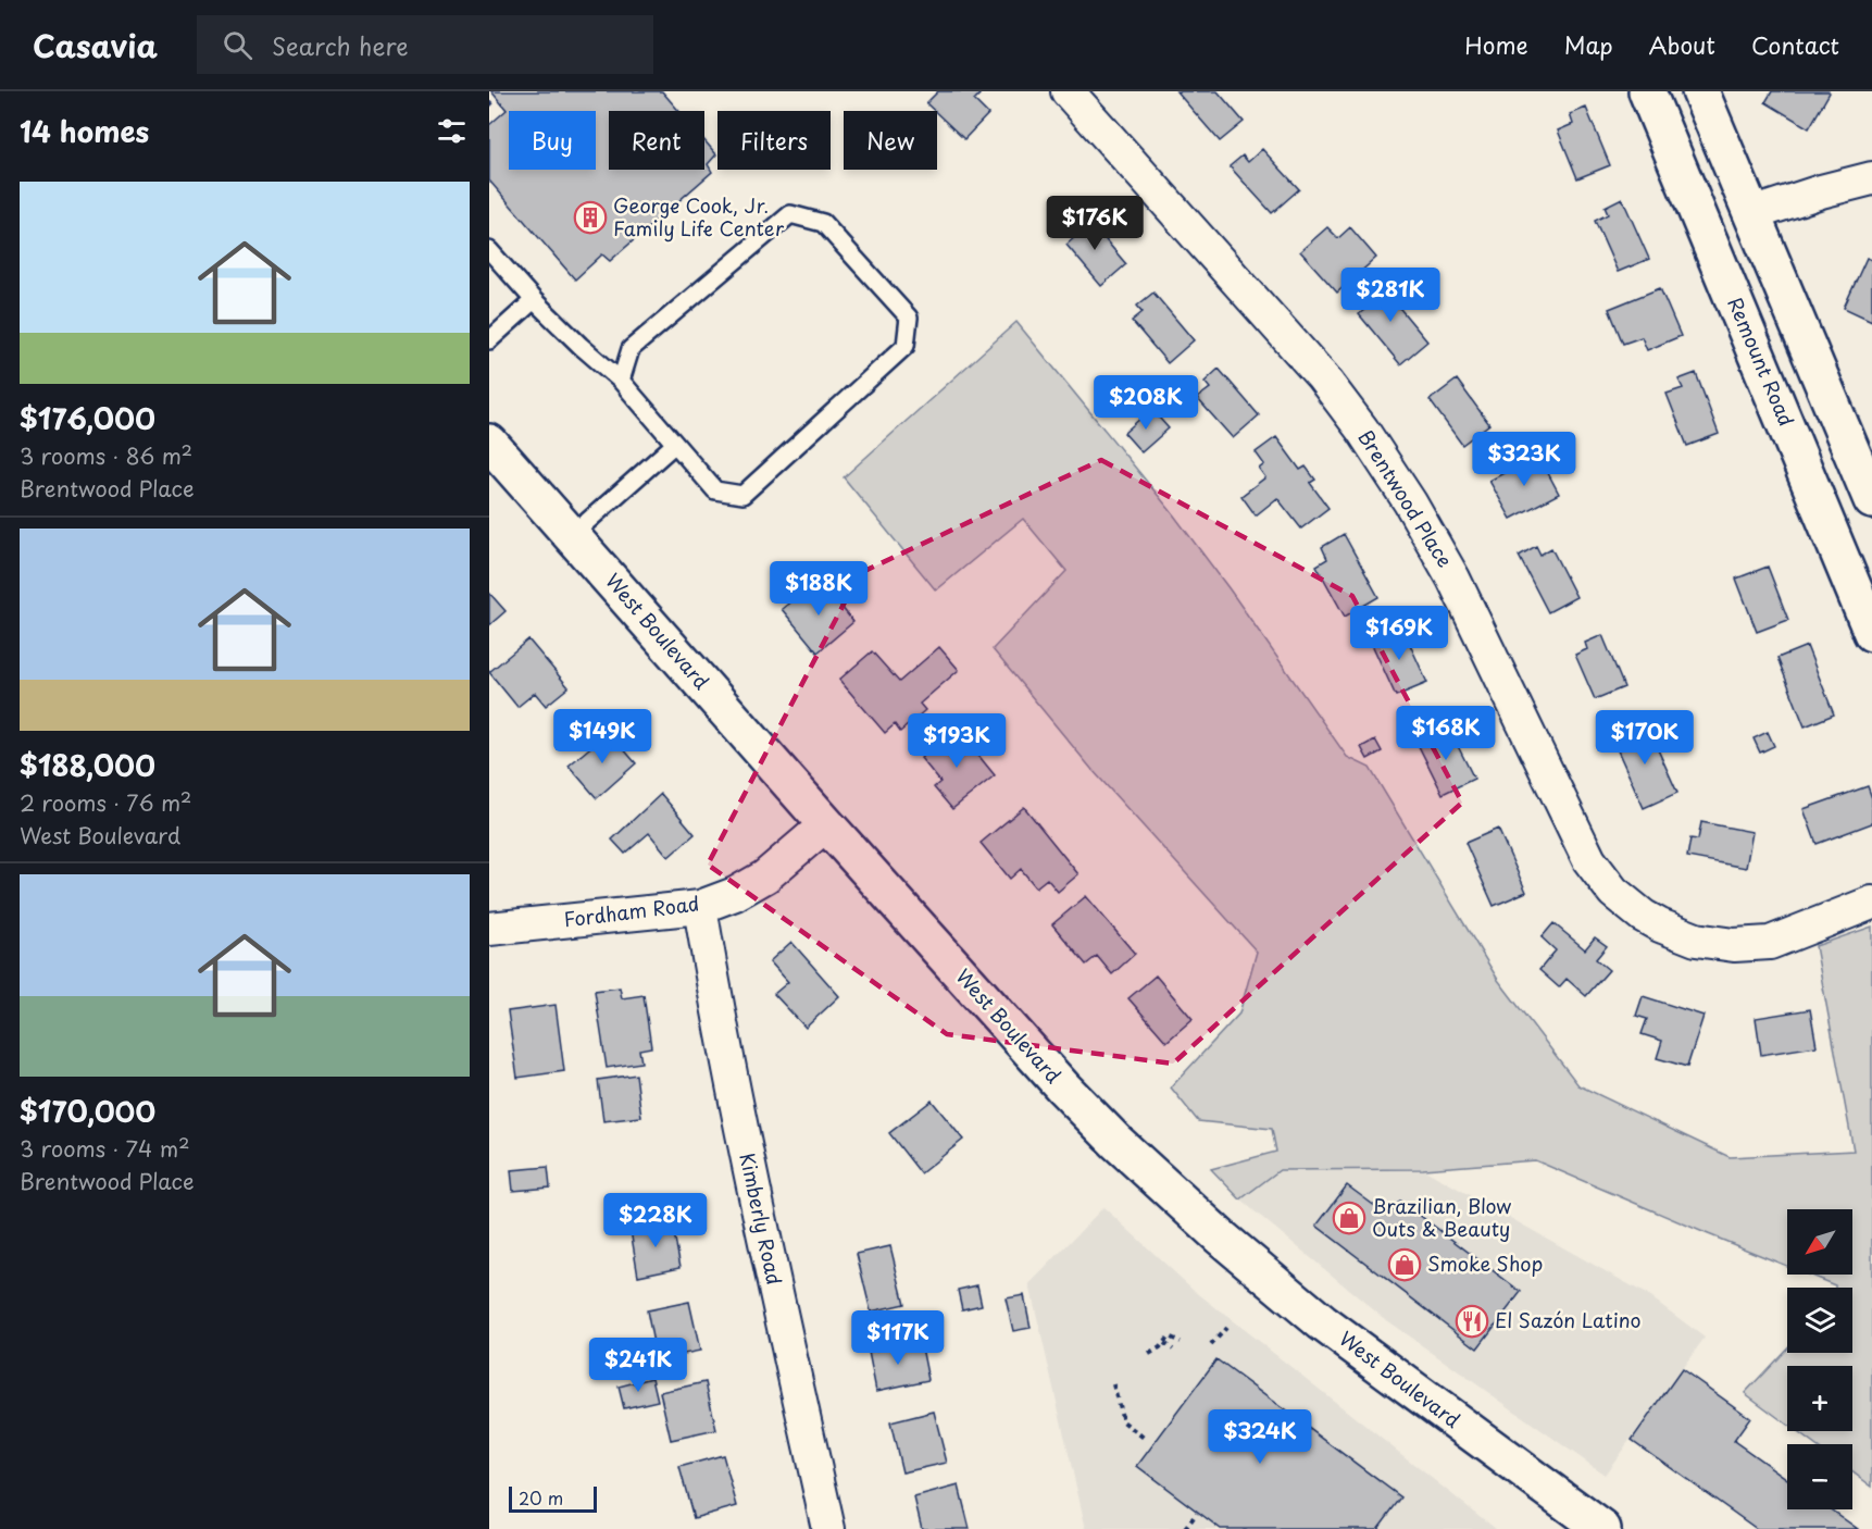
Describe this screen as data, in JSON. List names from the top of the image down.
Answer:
{
  "streets": {
    "main road": ["Remount Road", "West Boulevard"],
    "street": ["Brentwood Place", "Fordham Road", "Kimberly Road"]
  },
  "crossings": [
    ["West Boulevard", "Fordham Road"],
    ["Fordham Road", "Kimberly Road"]
  ],
  "places": {
    "building": ["George Cook, Jr. Family Life Center"],
    "shop": ["Brazilian, Blow Outs & Beauty", "Smoke Shop"],
    "restaurant": ["El Sazón Latino"]
  },
  "scale_bar": "20 m",
  "north": "bottom left",
  "page": {
    "header": "Casavia",
    "search": "Search here",
    "nav": [
      "Home",
      "Map",
      "About",
      "Contact"
    ],
    "heading": "14 homes",
    "chip": [
      "Buy",
      "Rent",
      "Filters",
      "New"
    ],
    "list": [
      {
        "name": "$176,000",
        "note": "3 rooms · 86 m² · Brentwood Place"
      },
      {
        "name": "$188,000",
        "note": "2 rooms · 76 m² · West Boulevard"
      },
      {
        "name": "$170,000",
        "note": "3 rooms · 74 m² · Brentwood Place"
      }
    ],
    "price": [
      "$176K",
      "$281K",
      "$208K",
      "$323K",
      "$188K",
      "$169K",
      "$168K",
      "$149K",
      "$170K",
      "$193K",
      "$228K",
      "$117K",
      "$241K",
      "$324K"
    ],
    "map_buttons": ["+", "−"],
    "scale": "20 m"
  }
}
